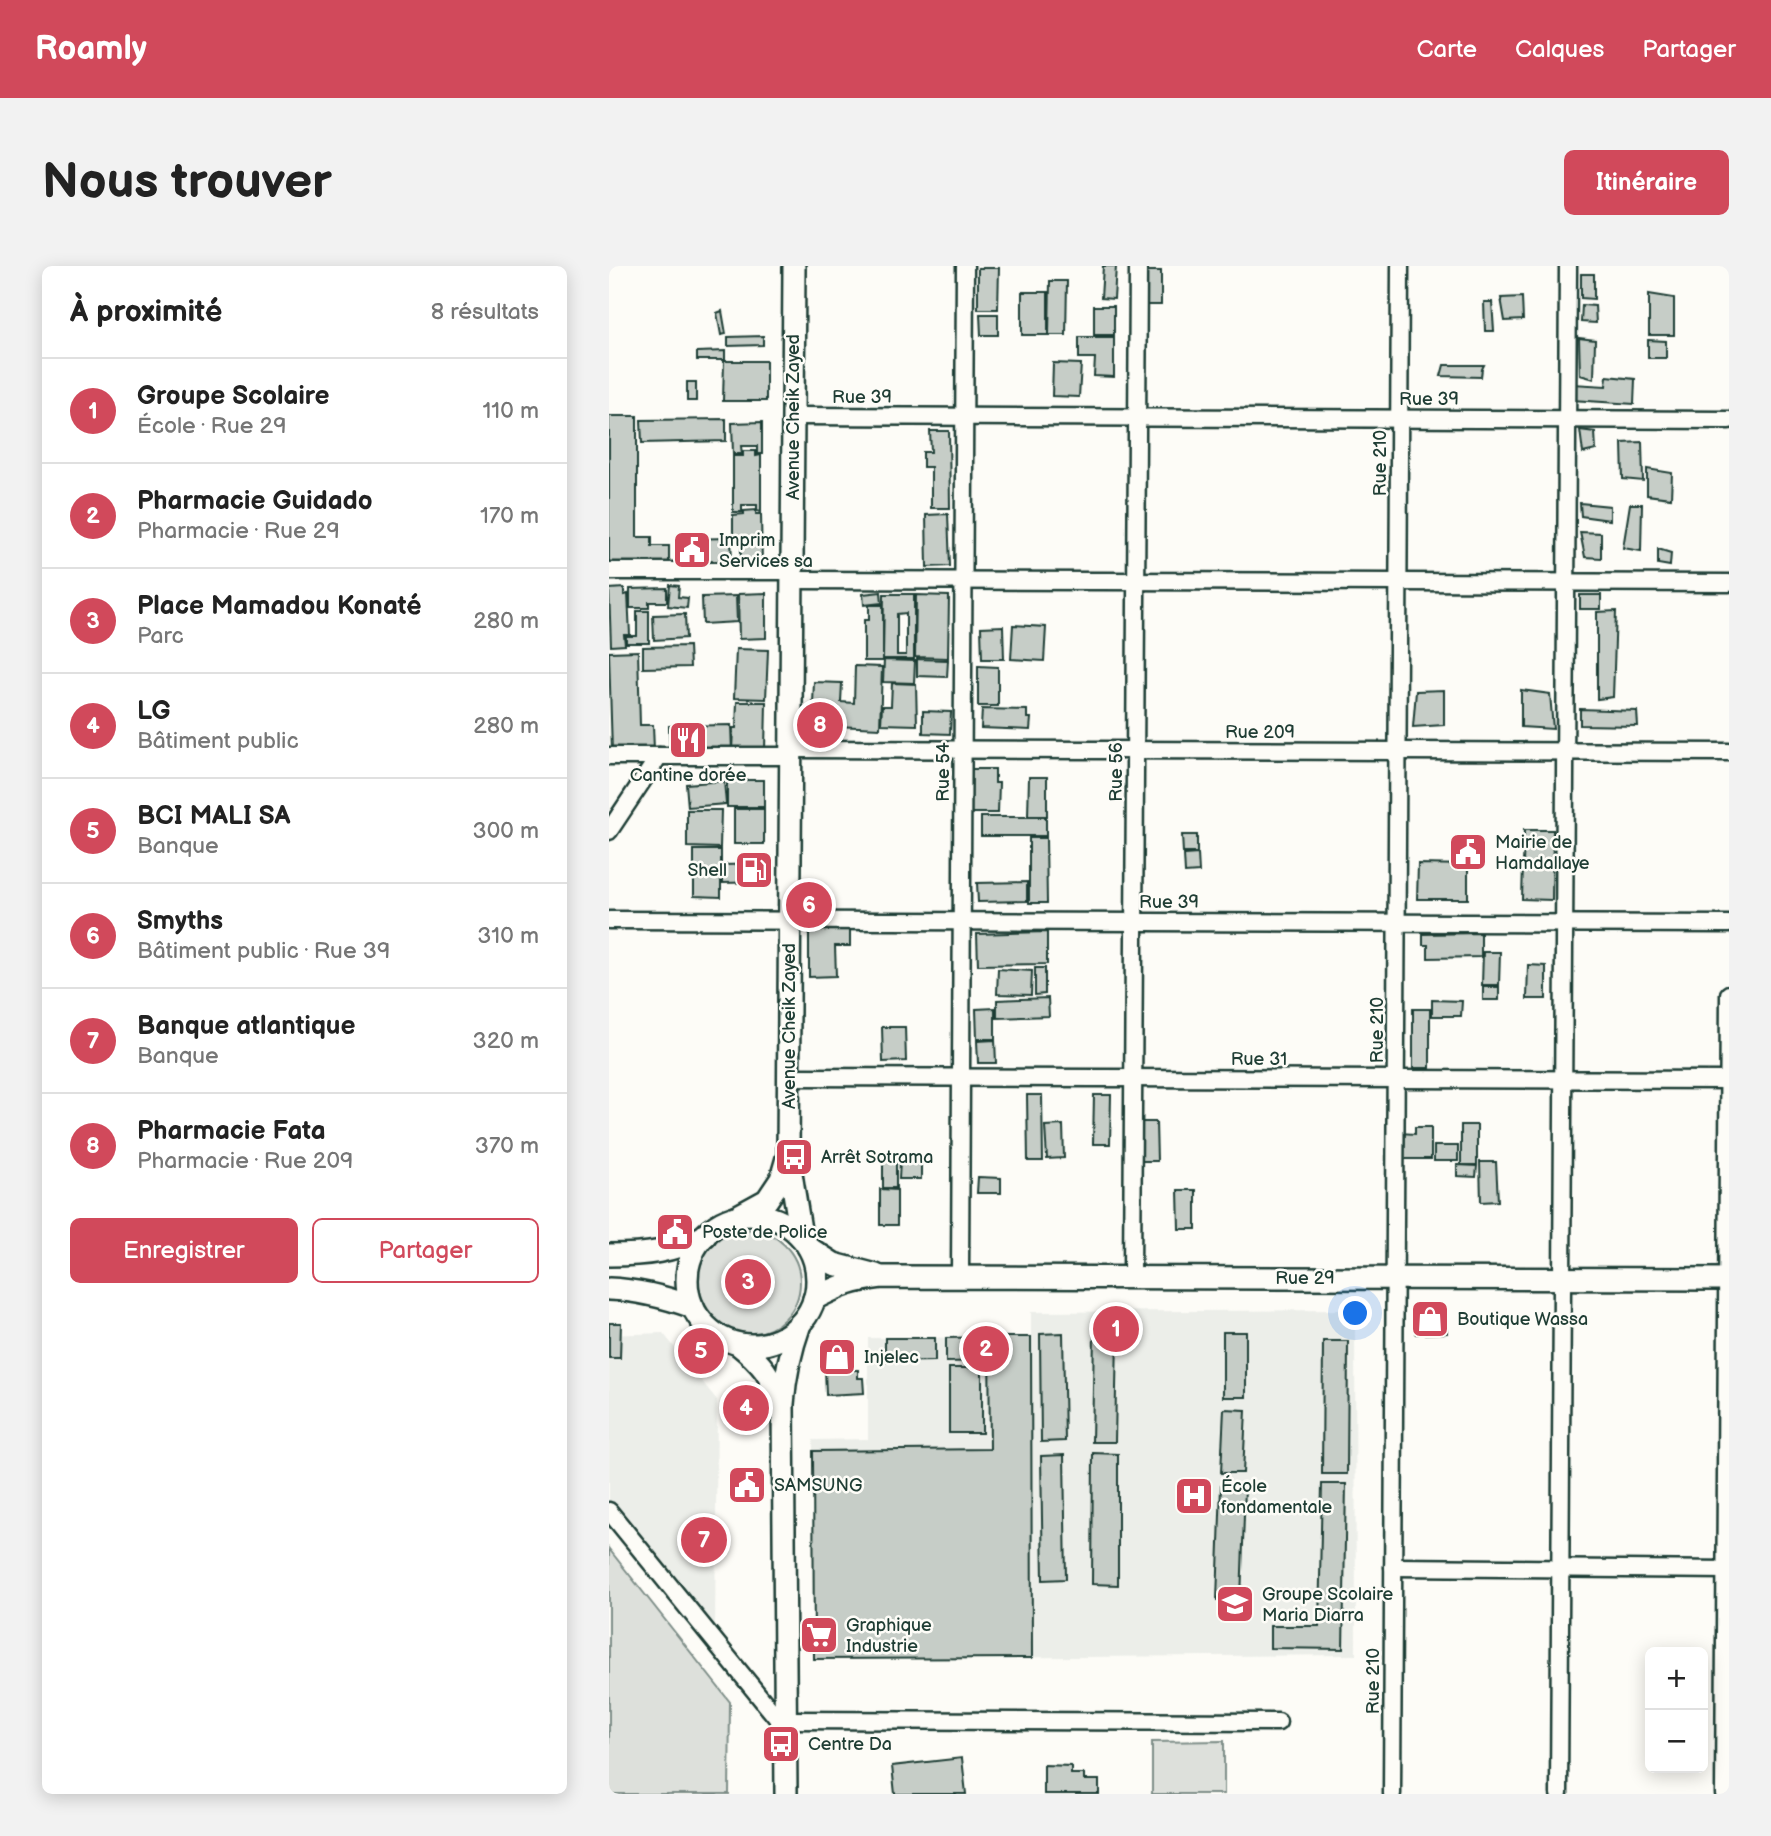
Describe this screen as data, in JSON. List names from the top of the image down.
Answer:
{
  "streets": {
    "main road": ["Avenue Cheik Zayed", "Rue 29"],
    "street": [
      "Rue 39",
      "Rue 210",
      "Rue 209",
      "Rue 54",
      "Rue 56",
      "Rue 31"
    ]
  },
  "crossings": [
    ["Rue 39", "Avenue Cheik Zayed"],
    ["Rue 39", "Rue 210"],
    ["Rue 39", "Rue 54"],
    ["Rue 39", "Rue 56"],
    ["Avenue Cheik Zayed", "Rue 209"],
    ["Avenue Cheik Zayed", "Rue 31"],
    ["Avenue Cheik Zayed", "Rue 29"],
    ["Rue 210", "Rue 209"],
    ["Rue 210", "Rue 31"],
    ["Rue 210", "Rue 29"],
    ["Rue 209", "Rue 54"],
    ["Rue 209", "Rue 56"],
    ["Rue 54", "Rue 31"],
    ["Rue 54", "Rue 29"],
    ["Rue 56", "Rue 31"],
    ["Rue 56", "Rue 29"]
  ],
  "places": {
    "public building": [
      "Imprim Services sa",
      "Mairie de Hamdallaye",
      "Poste de Police",
      "SAMSUNG"
    ],
    "restaurant": ["Cantine dorée"],
    "fuel station": ["Shell"],
    "bus stop": ["Arrêt Sotrama", "Centre Da"],
    "shop": ["Boutique Wassa", "Injelec"],
    "hospital": ["École fondamentale"],
    "school or university": ["Groupe Scolaire Maria Diarra"],
    "supermarket": ["Graphique Industrie"]
  },
  "page": {
    "header": "Roamly",
    "nav": ["Carte", "Calques", "Partager"],
    "buttons": [
      "Itinéraire",
      ["Enregistrer", "Partager"]
    ],
    "title": "Nous trouver",
    "heading": ["À proximité", "8 résultats"],
    "list": [
      {
        "mark": "1",
        "name": "Groupe Scolaire",
        "note": "École · Rue 29",
        "value": "110 m"
      },
      {
        "mark": "2",
        "name": "Pharmacie Guidado",
        "note": "Pharmacie · Rue 29",
        "value": "170 m"
      },
      {
        "mark": "3",
        "name": "Place Mamadou Konaté",
        "note": "Parc",
        "value": "280 m"
      },
      {
        "mark": "4",
        "name": "LG",
        "note": "Bâtiment public",
        "value": "280 m"
      },
      {
        "mark": "5",
        "name": "BCI MALI SA",
        "note": "Banque",
        "value": "300 m"
      },
      {
        "mark": "6",
        "name": "Smyths",
        "note": "Bâtiment public · Rue 39",
        "value": "310 m"
      },
      {
        "mark": "7",
        "name": "Banque atlantique",
        "note": "Banque",
        "value": "320 m"
      },
      {
        "mark": "8",
        "name": "Pharmacie Fata",
        "note": "Pharmacie · Rue 209",
        "value": "370 m"
      }
    ],
    "pins": [
      "8",
      "6",
      "3",
      "1",
      "2",
      "5",
      "4",
      "7"
    ],
    "map_buttons": ["+", "−"]
  }
}
